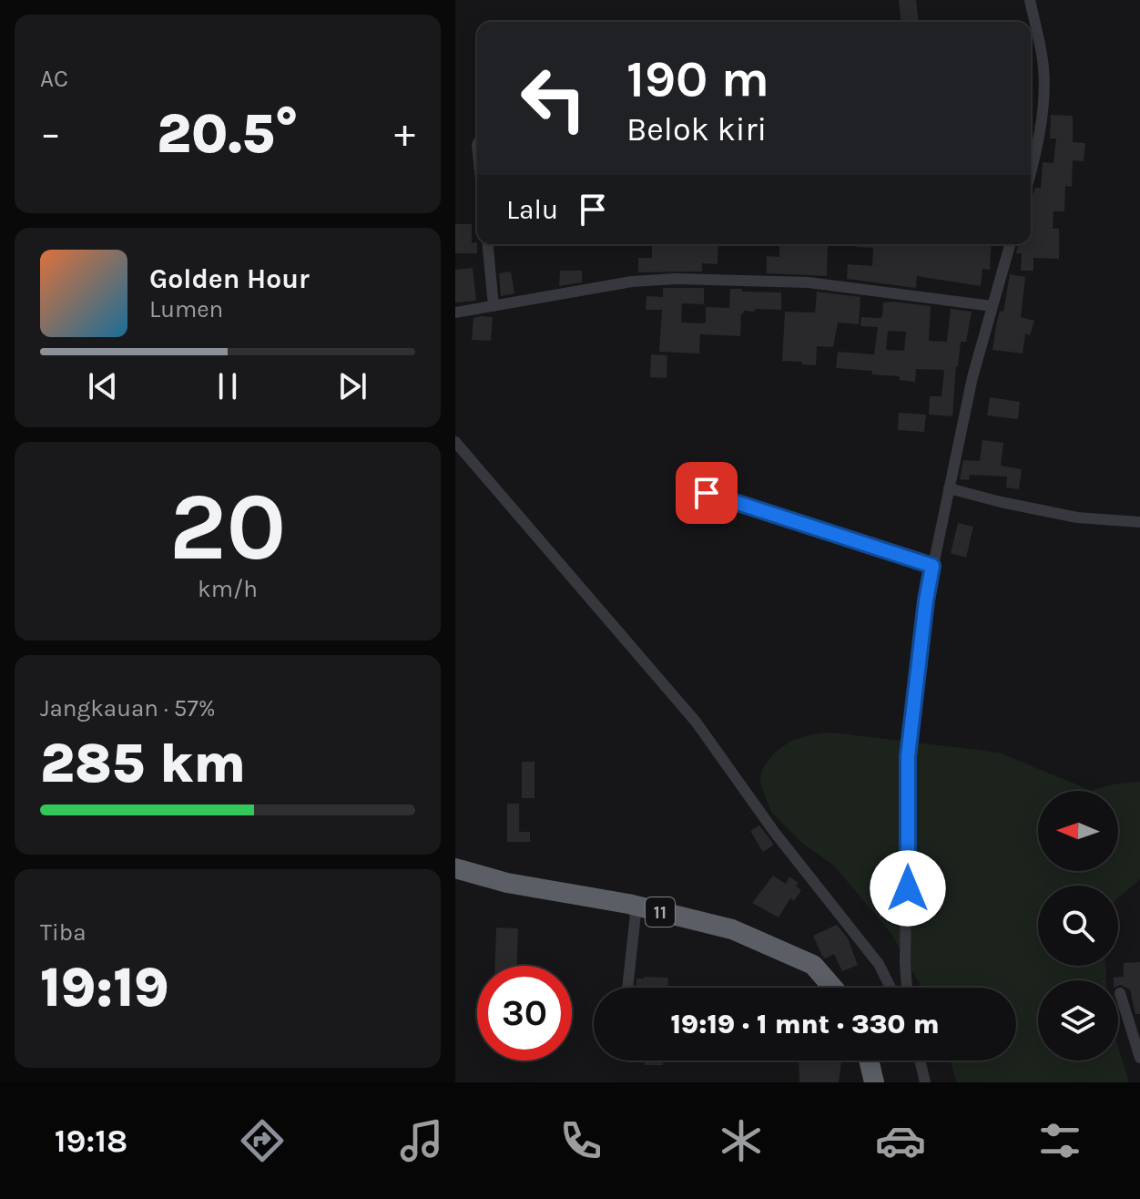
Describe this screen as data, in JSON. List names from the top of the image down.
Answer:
{
  "streets": {
    "highway": ["11"]
  },
  "north": "left",
  "page": {
    "tile": [
      "AC",
      ["20", "km/h"],
      ["Jangkauan · 57%", "285 km"],
      ["Tiba", "19:19"]
    ],
    "turn": ["190 m", "Belok kiri"],
    "heat": ["−", "20.5°", "+"],
    "then": "Lalu",
    "song": ["Golden Hour", "Lumen"],
    "limit": "30",
    "trip": "19:19 · 1 mnt · 330 m",
    "tabs": "19:18"
  }
}
